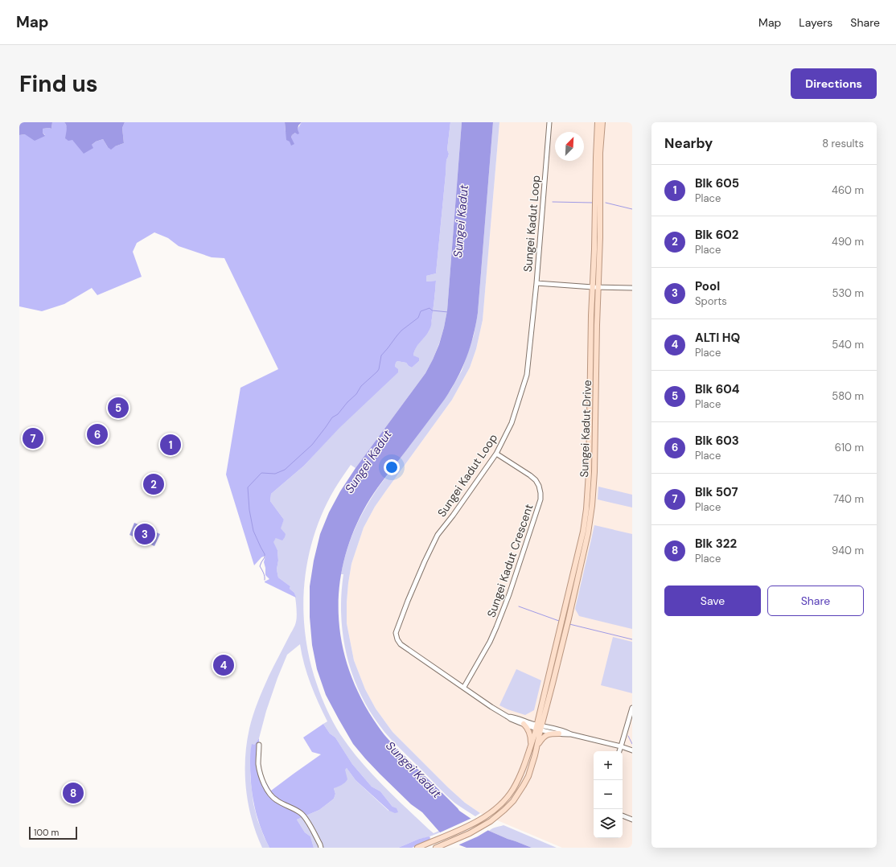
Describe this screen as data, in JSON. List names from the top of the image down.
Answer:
{
  "streets": {
    "main road": ["Sungei Kadut Drive"],
    "street": ["Sungei Kadut Loop", "Sungei Kadut Crescent"]
  },
  "crossings": [
    ["Sungei Kadut Loop", "Sungei Kadut Drive"],
    ["Sungei Kadut Loop", "Sungei Kadut Crescent"]
  ],
  "water": ["Sungei Kadut"],
  "scale_bar": "100 m",
  "north": "top right",
  "page": {
    "header": "Map",
    "nav": ["Map", "Layers", "Share"],
    "buttons": [
      "Directions",
      ["Save", "Share"]
    ],
    "title": "Find us",
    "heading": ["Nearby", "8 results"],
    "list": [
      {
        "mark": "1",
        "name": "Blk 605",
        "note": "Place",
        "value": "460 m"
      },
      {
        "mark": "2",
        "name": "Blk 602",
        "note": "Place",
        "value": "490 m"
      },
      {
        "mark": "3",
        "name": "Pool",
        "note": "Sports",
        "value": "530 m"
      },
      {
        "mark": "4",
        "name": "ALTI HQ",
        "note": "Place",
        "value": "540 m"
      },
      {
        "mark": "5",
        "name": "Blk 604",
        "note": "Place",
        "value": "580 m"
      },
      {
        "mark": "6",
        "name": "Blk 603",
        "note": "Place",
        "value": "610 m"
      },
      {
        "mark": "7",
        "name": "Blk 507",
        "note": "Place",
        "value": "740 m"
      },
      {
        "mark": "8",
        "name": "Blk 322",
        "note": "Place",
        "value": "940 m"
      }
    ],
    "pins": [
      "5",
      "6",
      "7",
      "1",
      "2",
      "3",
      "4",
      "8"
    ],
    "map_buttons": ["+", "−"],
    "scale": "100 m"
  }
}
